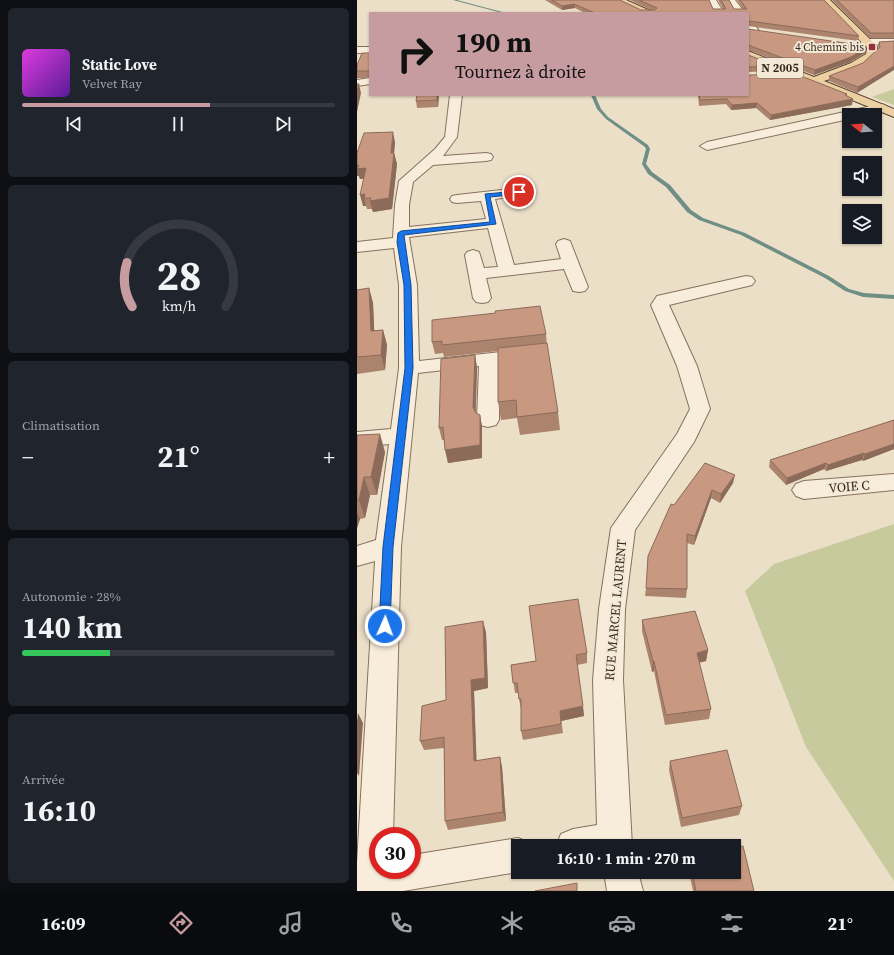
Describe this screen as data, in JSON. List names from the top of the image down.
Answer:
{
  "streets": {
    "main road": ["N 2005"],
    "street": ["VOIE C", "RUE MARCEL LAURENT"]
  },
  "places": {
    "transit": ["4 Chemins bis"]
  },
  "north": "left",
  "page": {
    "turn": ["190 m", "Tournez à droite"],
    "song": ["Static Love", "Velvet Ray"],
    "tile": [
      "Climatisation",
      ["Autonomie · 28%", "140 km"],
      ["Arrivée", "16:10"]
    ],
    "heat": ["−", "21°", "+"],
    "limit": "30",
    "trip": "16:10 · 1 min · 270 m",
    "tabs": ["16:09", "21°"],
    "gauge": ["28", "km/h"]
  }
}
